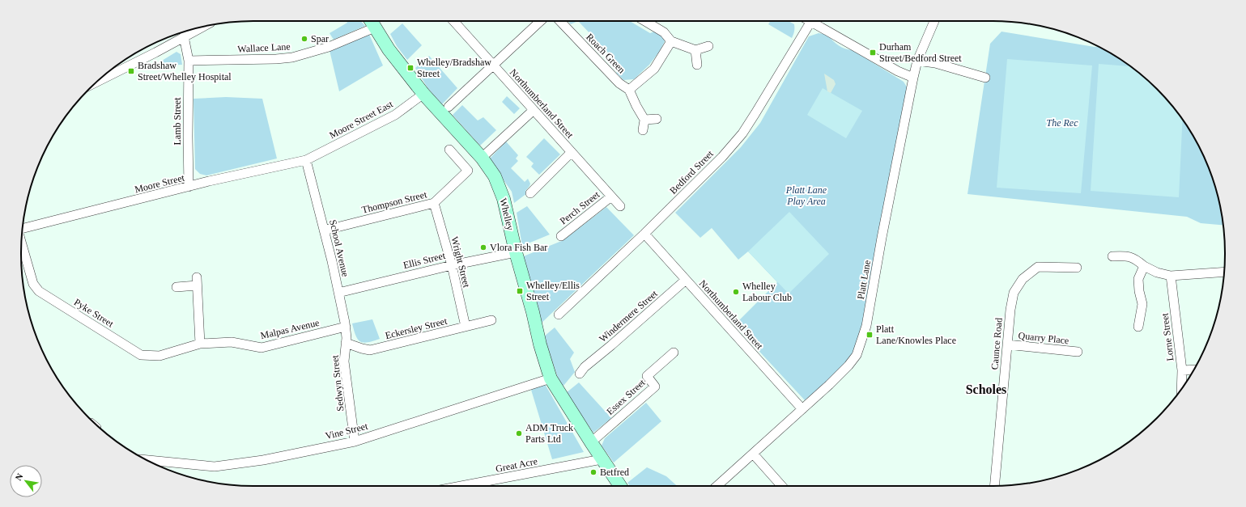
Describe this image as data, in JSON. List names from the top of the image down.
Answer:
{
  "streets": {
    "main road": ["Whelley"],
    "street": [
      "Wallace Lane",
      "Roach Green",
      "Northumberland Street",
      "Moore Street East",
      "Lamb Street",
      "Bedford Street",
      "Moore Street",
      "Thompson Street",
      "Perch Street",
      "School Avenue",
      "Ellis Street",
      "Wright Street",
      "Platt Lane",
      "Pyke Street",
      "Windermere Street",
      "Eckersley Street",
      "Malpas Avenue",
      "Lorne Street",
      "Quarry Place",
      "Caunce Road",
      "Sedwyn Street",
      "Essex Street",
      "Vine Street",
      "Great Acre"
    ]
  },
  "crossings": [
    ["Wallace Lane", "Lamb Street"],
    ["Wallace Lane", "Whelley"],
    ["Northumberland Street", "Bedford Street"],
    ["Northumberland Street", "Perch Street"],
    ["Northumberland Street", "Platt Lane"],
    ["Northumberland Street", "Windermere Street"],
    ["Moore Street East", "Moore Street"],
    ["Moore Street East", "Whelley"],
    ["Moore Street East", "School Avenue"],
    ["Lamb Street", "Moore Street"],
    ["Moore Street", "School Avenue"],
    ["Thompson Street", "School Avenue"],
    ["Thompson Street", "Wright Street"],
    ["Whelley", "Ellis Street"],
    ["Whelley", "Essex Street"],
    ["Whelley", "Vine Street"],
    ["Whelley", "Great Acre"],
    ["School Avenue", "Ellis Street"],
    ["School Avenue", "Eckersley Street"],
    ["School Avenue", "Malpas Avenue"],
    ["School Avenue", "Sedwyn Street"],
    ["Ellis Street", "Wright Street"],
    ["Wright Street", "Eckersley Street"],
    ["Pyke Street", "Malpas Avenue"],
    ["Eckersley Street", "Sedwyn Street"],
    ["Quarry Place", "Caunce Road"],
    ["Sedwyn Street", "Vine Street"]
  ],
  "districts": ["Scholes"],
  "parks": ["The Rec", "Platt Lane Play Area"],
  "places": {
    "other": [
      "Spar",
      "Vlora Fish Bar",
      "Whelley Labour Club",
      "ADM Truck Parts Ltd",
      "Betfred"
    ],
    "transit": [
      "Durham Street/Bedford Street",
      "Whelley/Bradshaw Street",
      "Bradshaw Street/Whelley Hospital",
      "Whelley/Ellis Street",
      "Platt Lane/Knowles Place"
    ]
  },
  "north": "top left"
}
